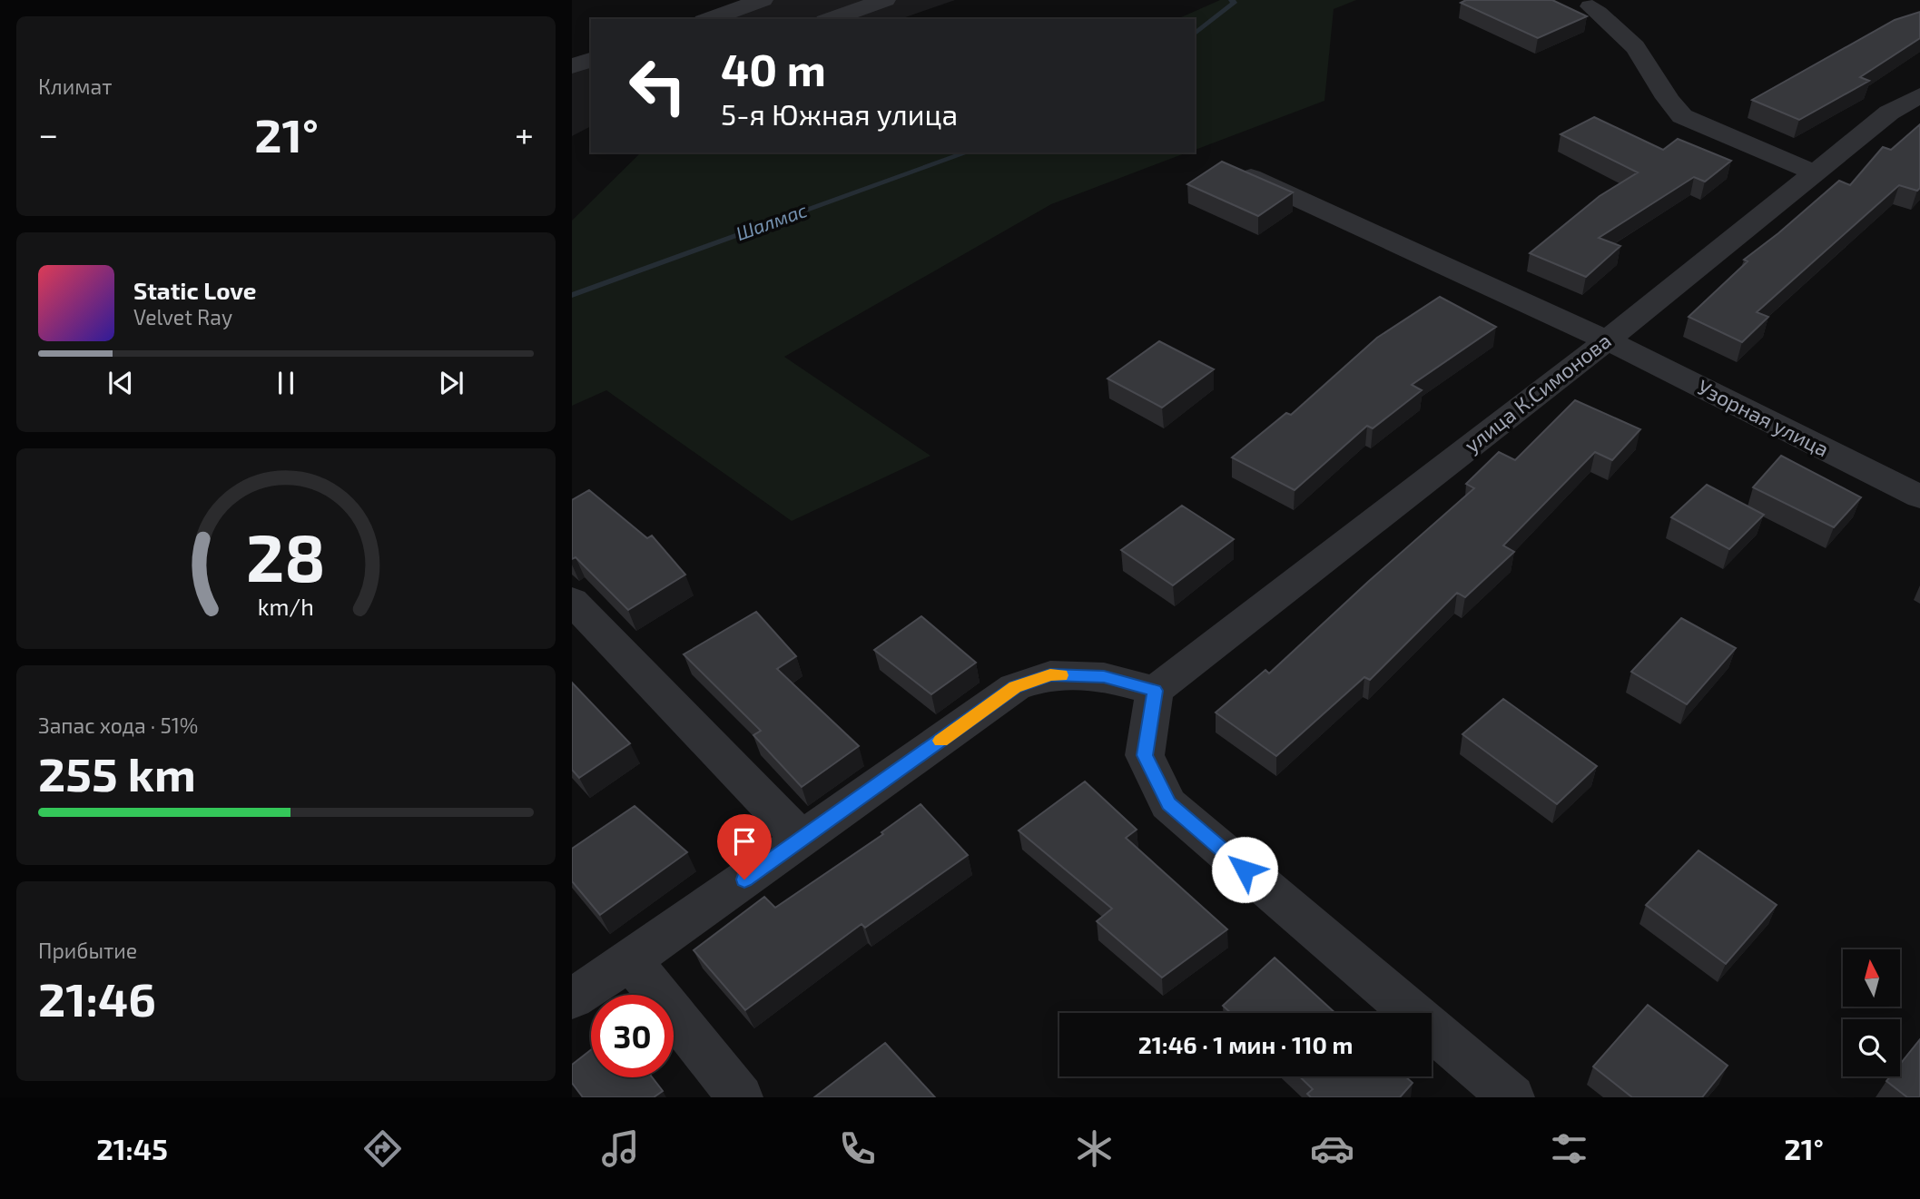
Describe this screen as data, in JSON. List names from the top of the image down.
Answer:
{
  "streets": {
    "street": ["улица К.Симонова", "Узорная улица"]
  },
  "crossings": [
    ["улица К.Симонова", "Узорная улица"]
  ],
  "water": ["Шалмас"],
  "north": "top",
  "page": {
    "tile": [
      "Климат",
      ["Запас хода · 51%", "255 km"],
      ["Прибытие", "21:46"]
    ],
    "turn": ["40 m", "5-я Южная улица"],
    "heat": ["−", "21°", "+"],
    "song": ["Static Love", "Velvet Ray"],
    "limit": "30",
    "trip": "21:46 · 1 мин · 110 m",
    "tabs": ["21:45", "21°"],
    "gauge": ["28", "km/h"]
  }
}
